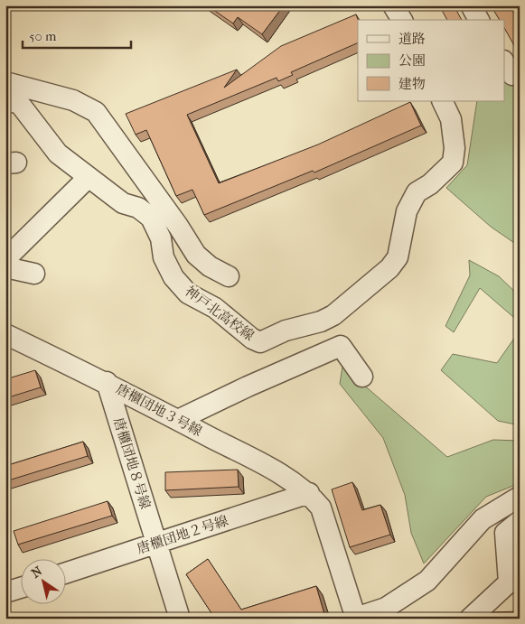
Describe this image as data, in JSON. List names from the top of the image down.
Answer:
{
  "streets": {
    "street": [
      "神戸北高校線",
      "唐櫃団地３号線",
      "唐櫃団地８号線",
      "唐櫃団地２号線"
    ]
  },
  "crossings": [
    ["唐櫃団地３号線", "唐櫃団地８号線"],
    ["唐櫃団地３号線", "唐櫃団地２号線"],
    ["唐櫃団地８号線", "唐櫃団地２号線"]
  ],
  "legend": ["道路", "公園", "建物"],
  "scale_bar": "50 m",
  "north": "top left"
}
